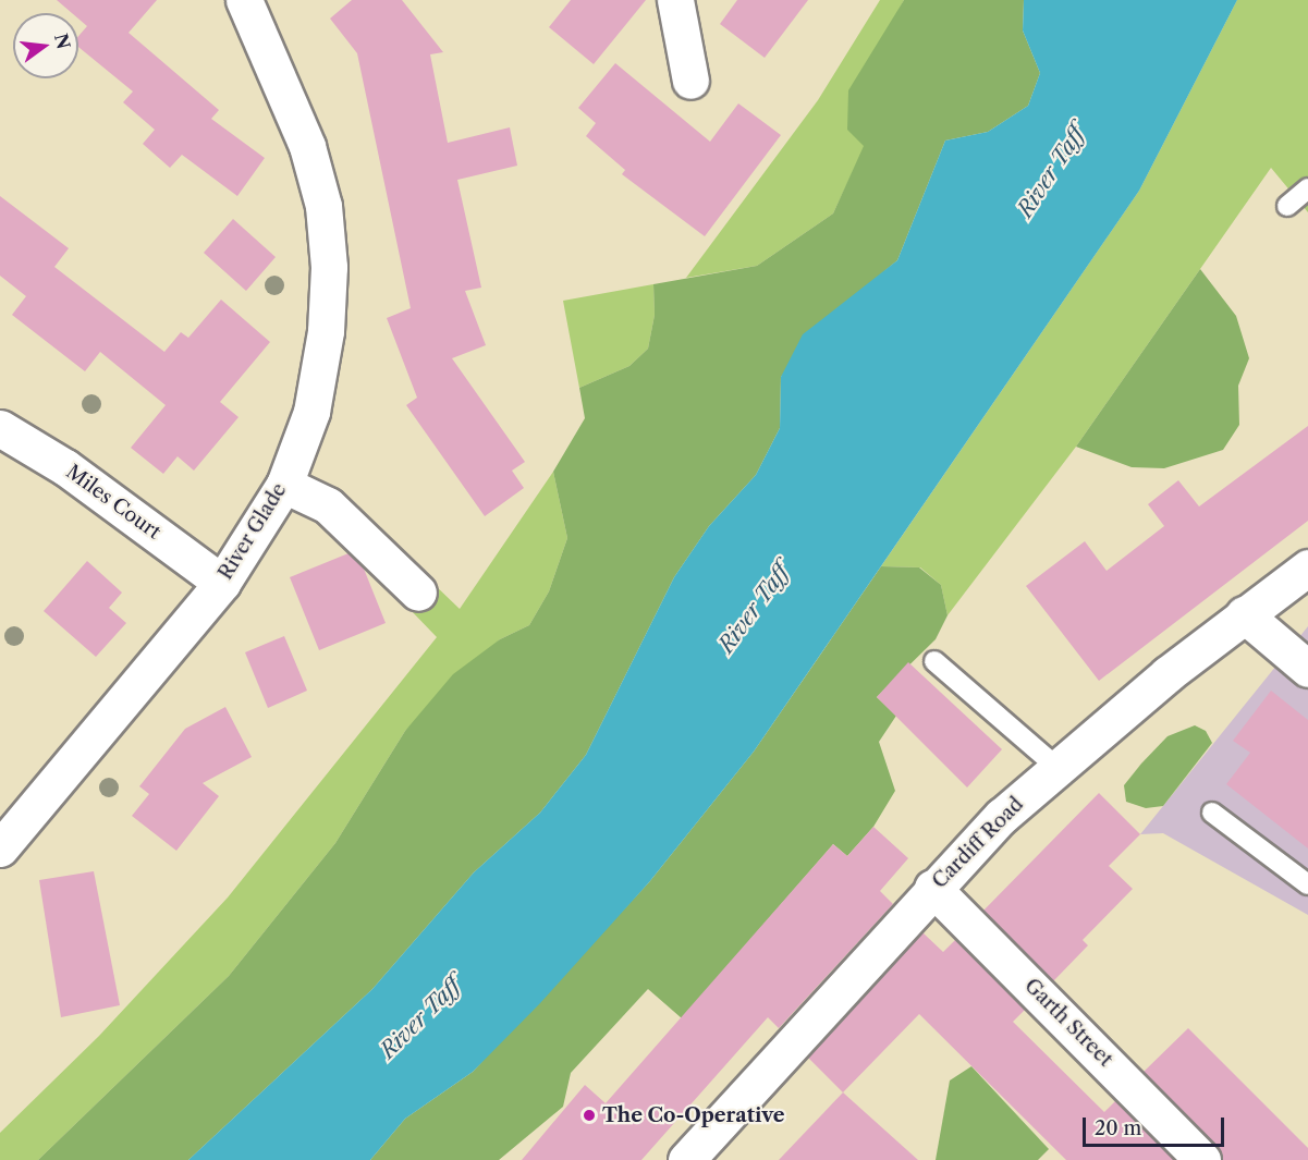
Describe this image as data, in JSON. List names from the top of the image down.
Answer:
{
  "streets": {
    "street": [
      "Miles Court",
      "River Glade",
      "Cardiff Road",
      "Garth Street"
    ]
  },
  "crossings": [
    ["Miles Court", "River Glade"],
    ["Cardiff Road", "Garth Street"]
  ],
  "water": ["River Taff"],
  "places": ["The Co-Operative"],
  "scale_bar": "20 m",
  "north": "right"
}
